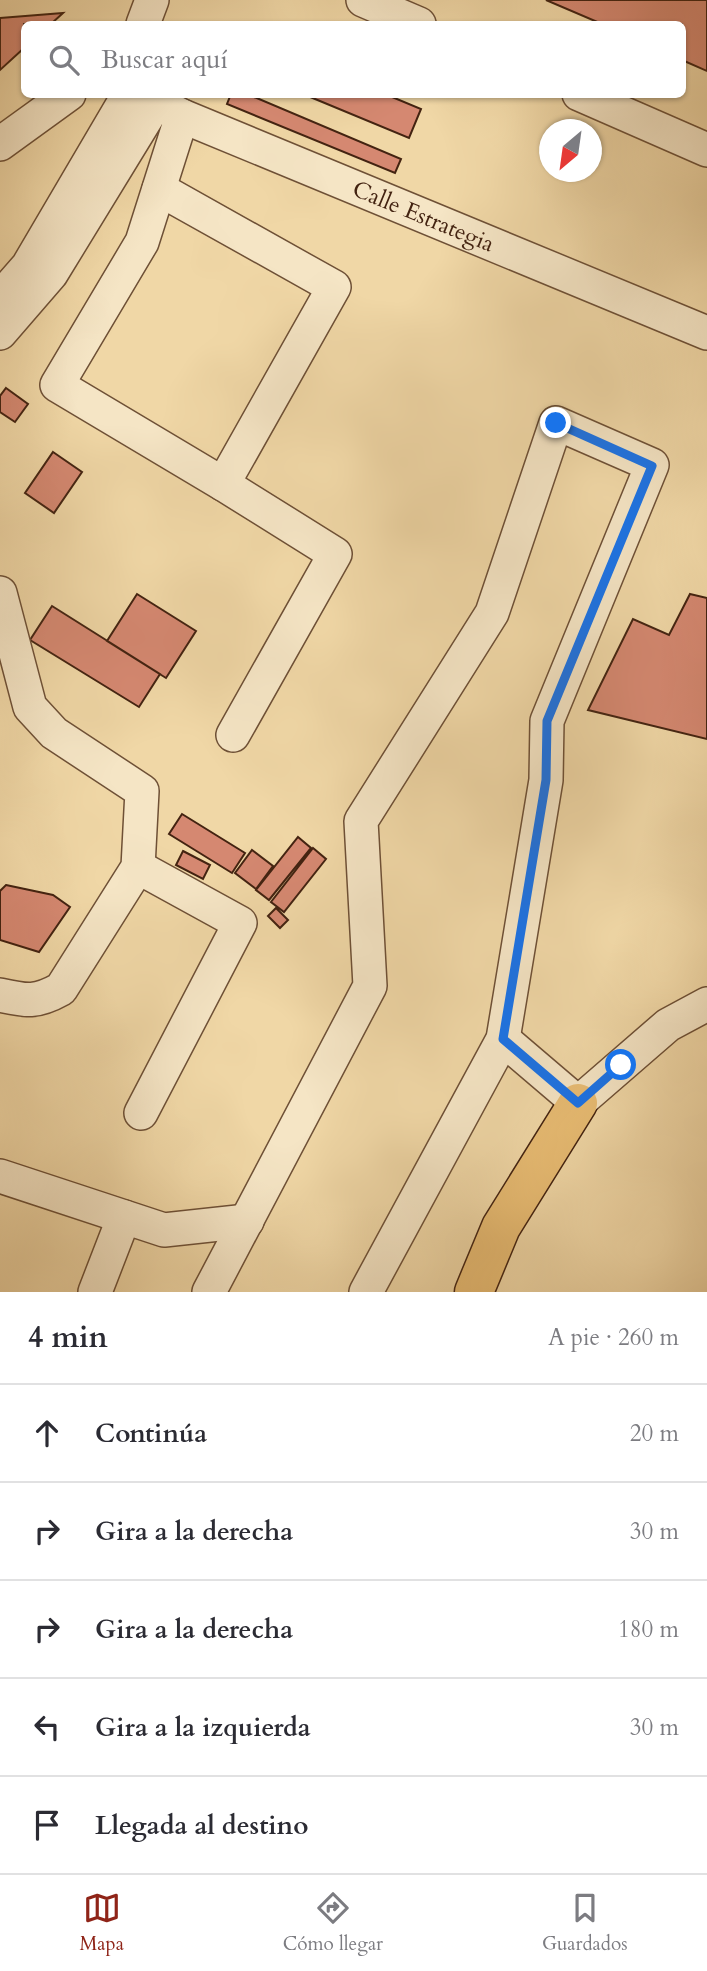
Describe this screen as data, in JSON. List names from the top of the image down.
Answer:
{
  "streets": {
    "street": ["Calle Estrategia"]
  },
  "north": "bottom left",
  "page": {
    "search": "Buscar aquí",
    "heading": ["4 min", "A pie · 260 m"],
    "list": [
      ["Continúa", "20 m"],
      ["Gira a la derecha", "30 m"],
      ["Gira a la derecha", "180 m"],
      ["Gira a la izquierda", "30 m"],
      "Llegada al destino"
    ],
    "nav": ["Mapa", "Cómo llegar", "Guardados"]
  }
}
